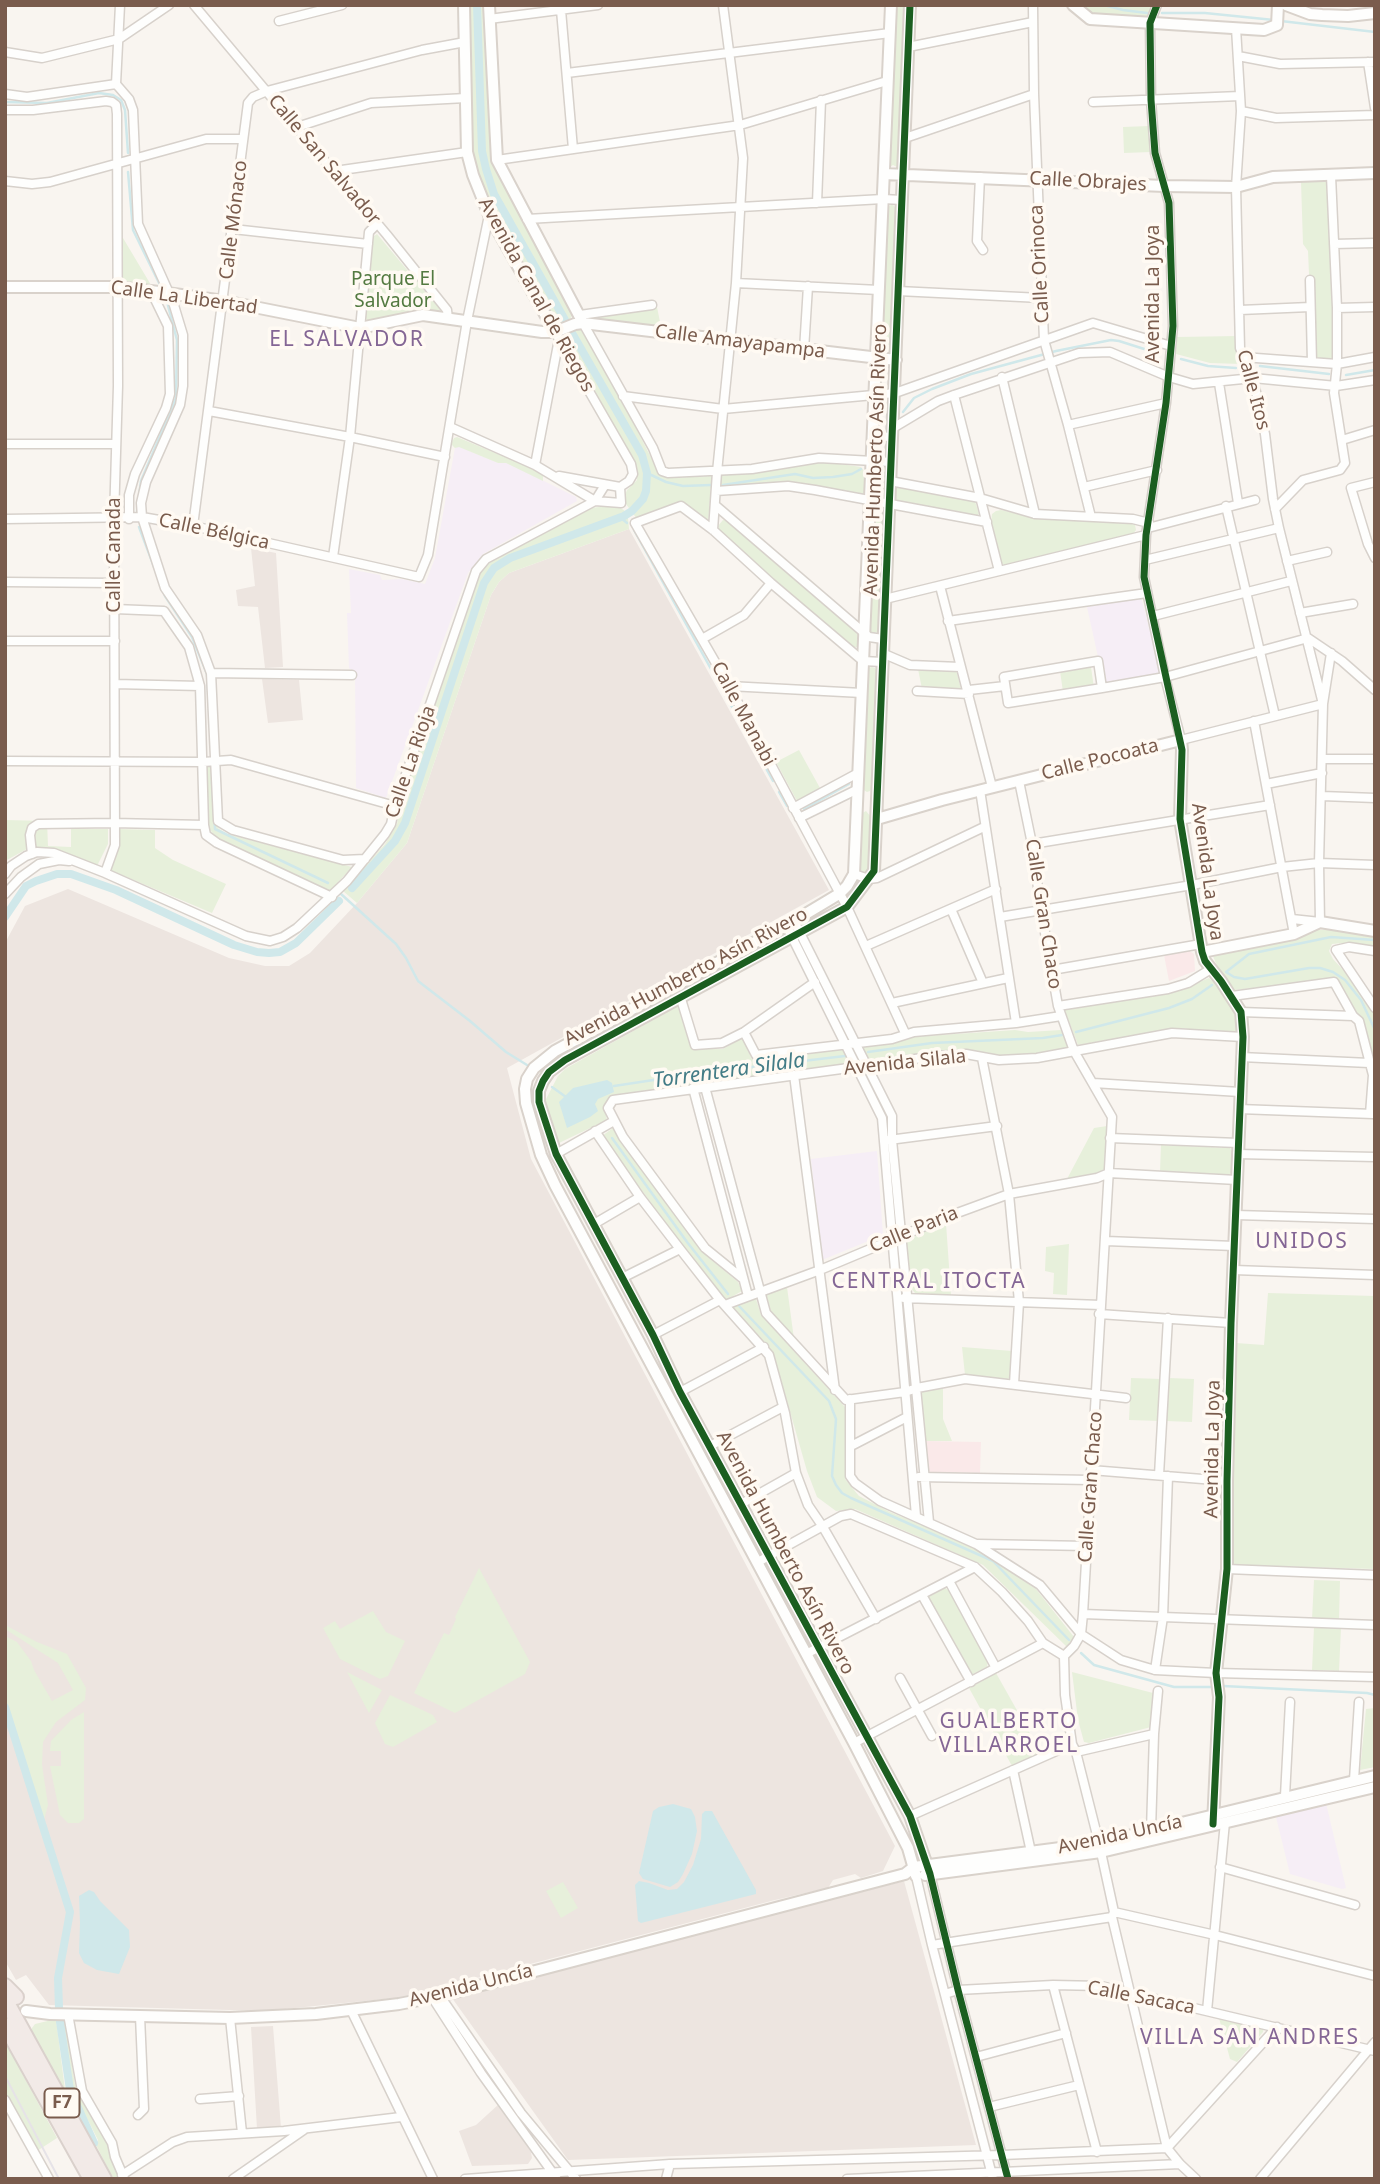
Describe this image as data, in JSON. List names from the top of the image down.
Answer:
{
  "streets": {
    "highway": ["F7"],
    "street": [
      "Calle San Salvador",
      "Calle Obrajes",
      "Calle Mónaco",
      "Calle Orinoca",
      "Avenida La Joya",
      "Avenida Canal de Riegos",
      "Calle La Libertad",
      "Calle Amayapampa",
      "Calle Itos",
      "Avenida Humberto Asín Rivero",
      "Calle Bélgica",
      "Calle Canada",
      "Calle Manabi",
      "Calle Pocoata",
      "Calle La Rioja",
      "Calle Gran Chaco",
      "Avenida Silala",
      "Calle Paria",
      "Avenida Uncía",
      "Calle Sacaca"
    ]
  },
  "crossings": [
    ["Calle San Salvador", "Calle Mónaco"],
    ["Calle Obrajes", "Calle Orinoca"],
    ["Calle Obrajes", "Avenida La Joya"],
    ["Calle Obrajes", "Calle Itos"],
    ["Calle Obrajes", "Avenida Humberto Asín Rivero"],
    ["Calle Mónaco", "Calle La Libertad"],
    ["Calle Mónaco", "Calle Bélgica"],
    ["Avenida La Joya", "Calle Pocoata"],
    ["Avenida La Joya", "Avenida Silala"],
    ["Avenida La Joya", "Calle Paria"],
    ["Avenida La Joya", "Avenida Uncía"],
    ["Avenida Canal de Riegos", "Calle Amayapampa"],
    ["Calle La Libertad", "Calle Canada"],
    ["Calle Amayapampa", "Avenida Humberto Asín Rivero"],
    ["Calle Itos", "Calle Pocoata"],
    ["Avenida Humberto Asín Rivero", "Calle Manabi"],
    ["Avenida Humberto Asín Rivero", "Calle Pocoata"],
    ["Avenida Humberto Asín Rivero", "Calle Paria"],
    ["Avenida Humberto Asín Rivero", "Avenida Uncía"],
    ["Avenida Humberto Asín Rivero", "Calle Sacaca"],
    ["Calle Bélgica", "Calle Canada"],
    ["Calle Canada", "Calle La Rioja"],
    ["Calle Manabi", "Avenida Silala"],
    ["Calle Pocoata", "Calle Gran Chaco"],
    ["Calle Gran Chaco", "Avenida Silala"],
    ["Calle Gran Chaco", "Calle Paria"],
    ["Avenida Uncía", "F7"]
  ],
  "districts": [
    "EL SALVADOR",
    "UNIDOS",
    "CENTRAL ITOCTA",
    "GUALBERTO VILLARROEL",
    "VILLA SAN ANDRES"
  ],
  "water": ["Torrentera Silala"],
  "parks": ["Parque El Salvador"]
}
